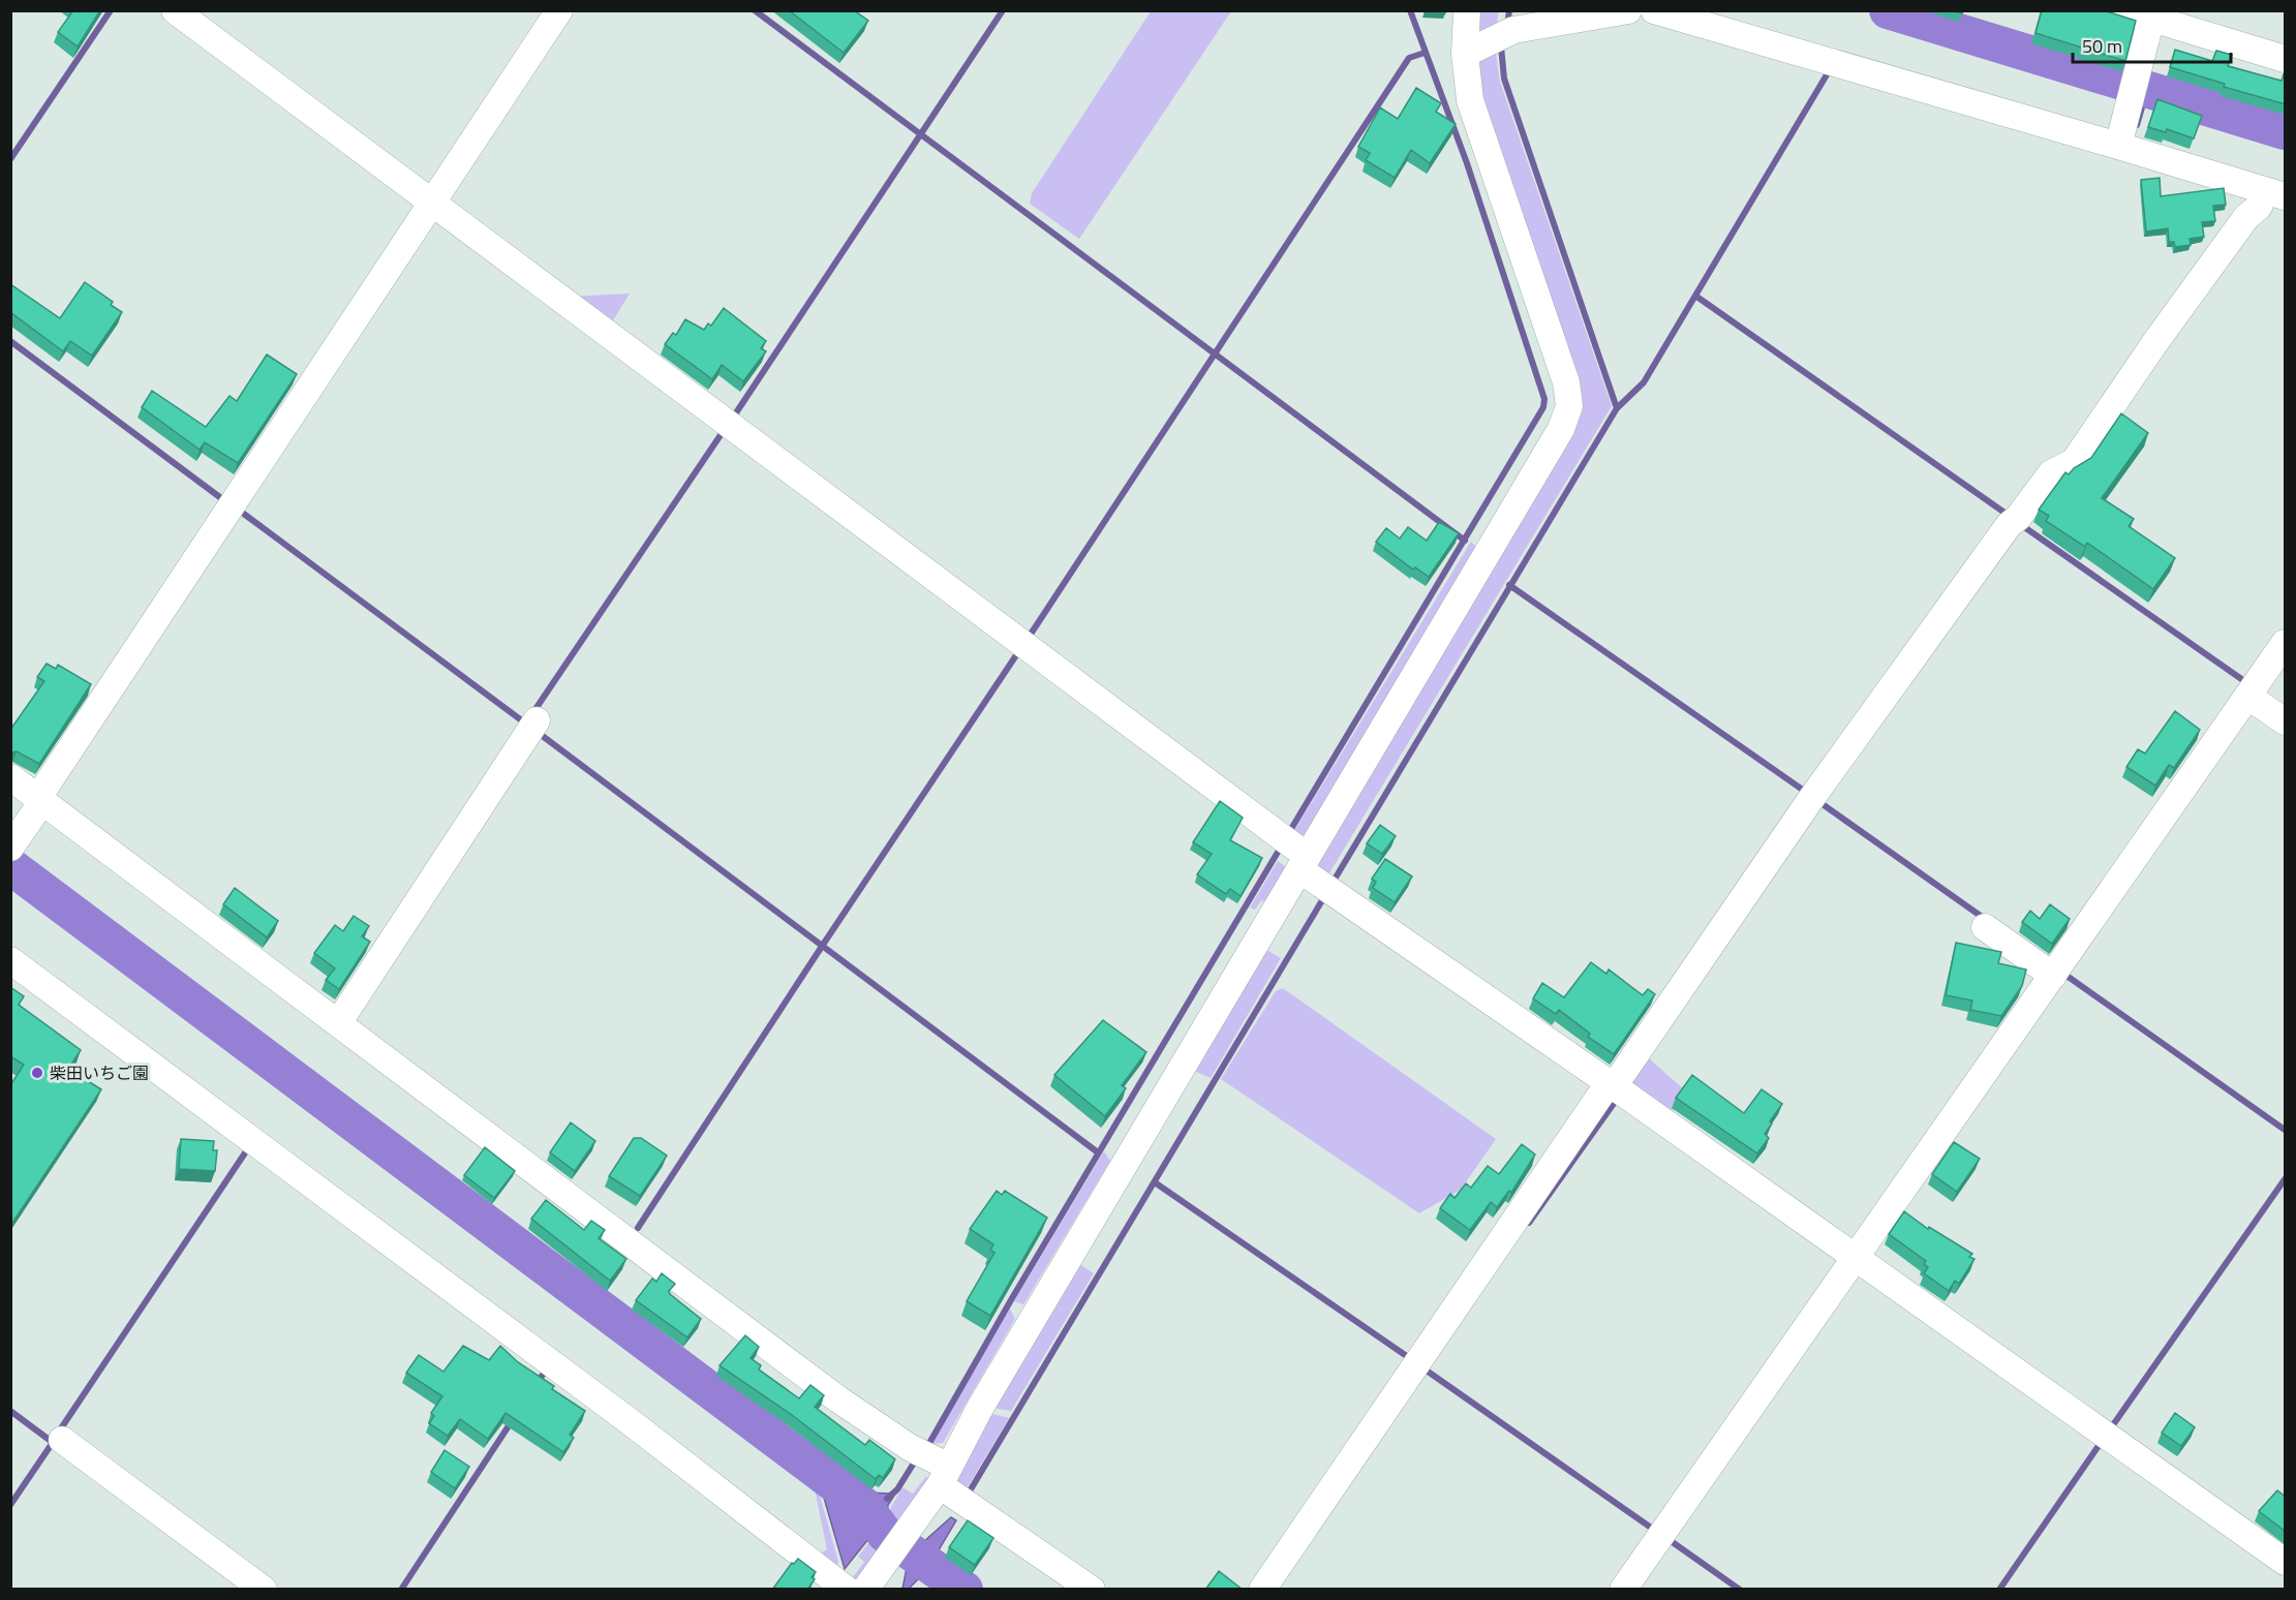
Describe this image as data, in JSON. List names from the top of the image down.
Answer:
{
  "places": ["柴田いちご園"],
  "scale_bar": "50 m"
}
